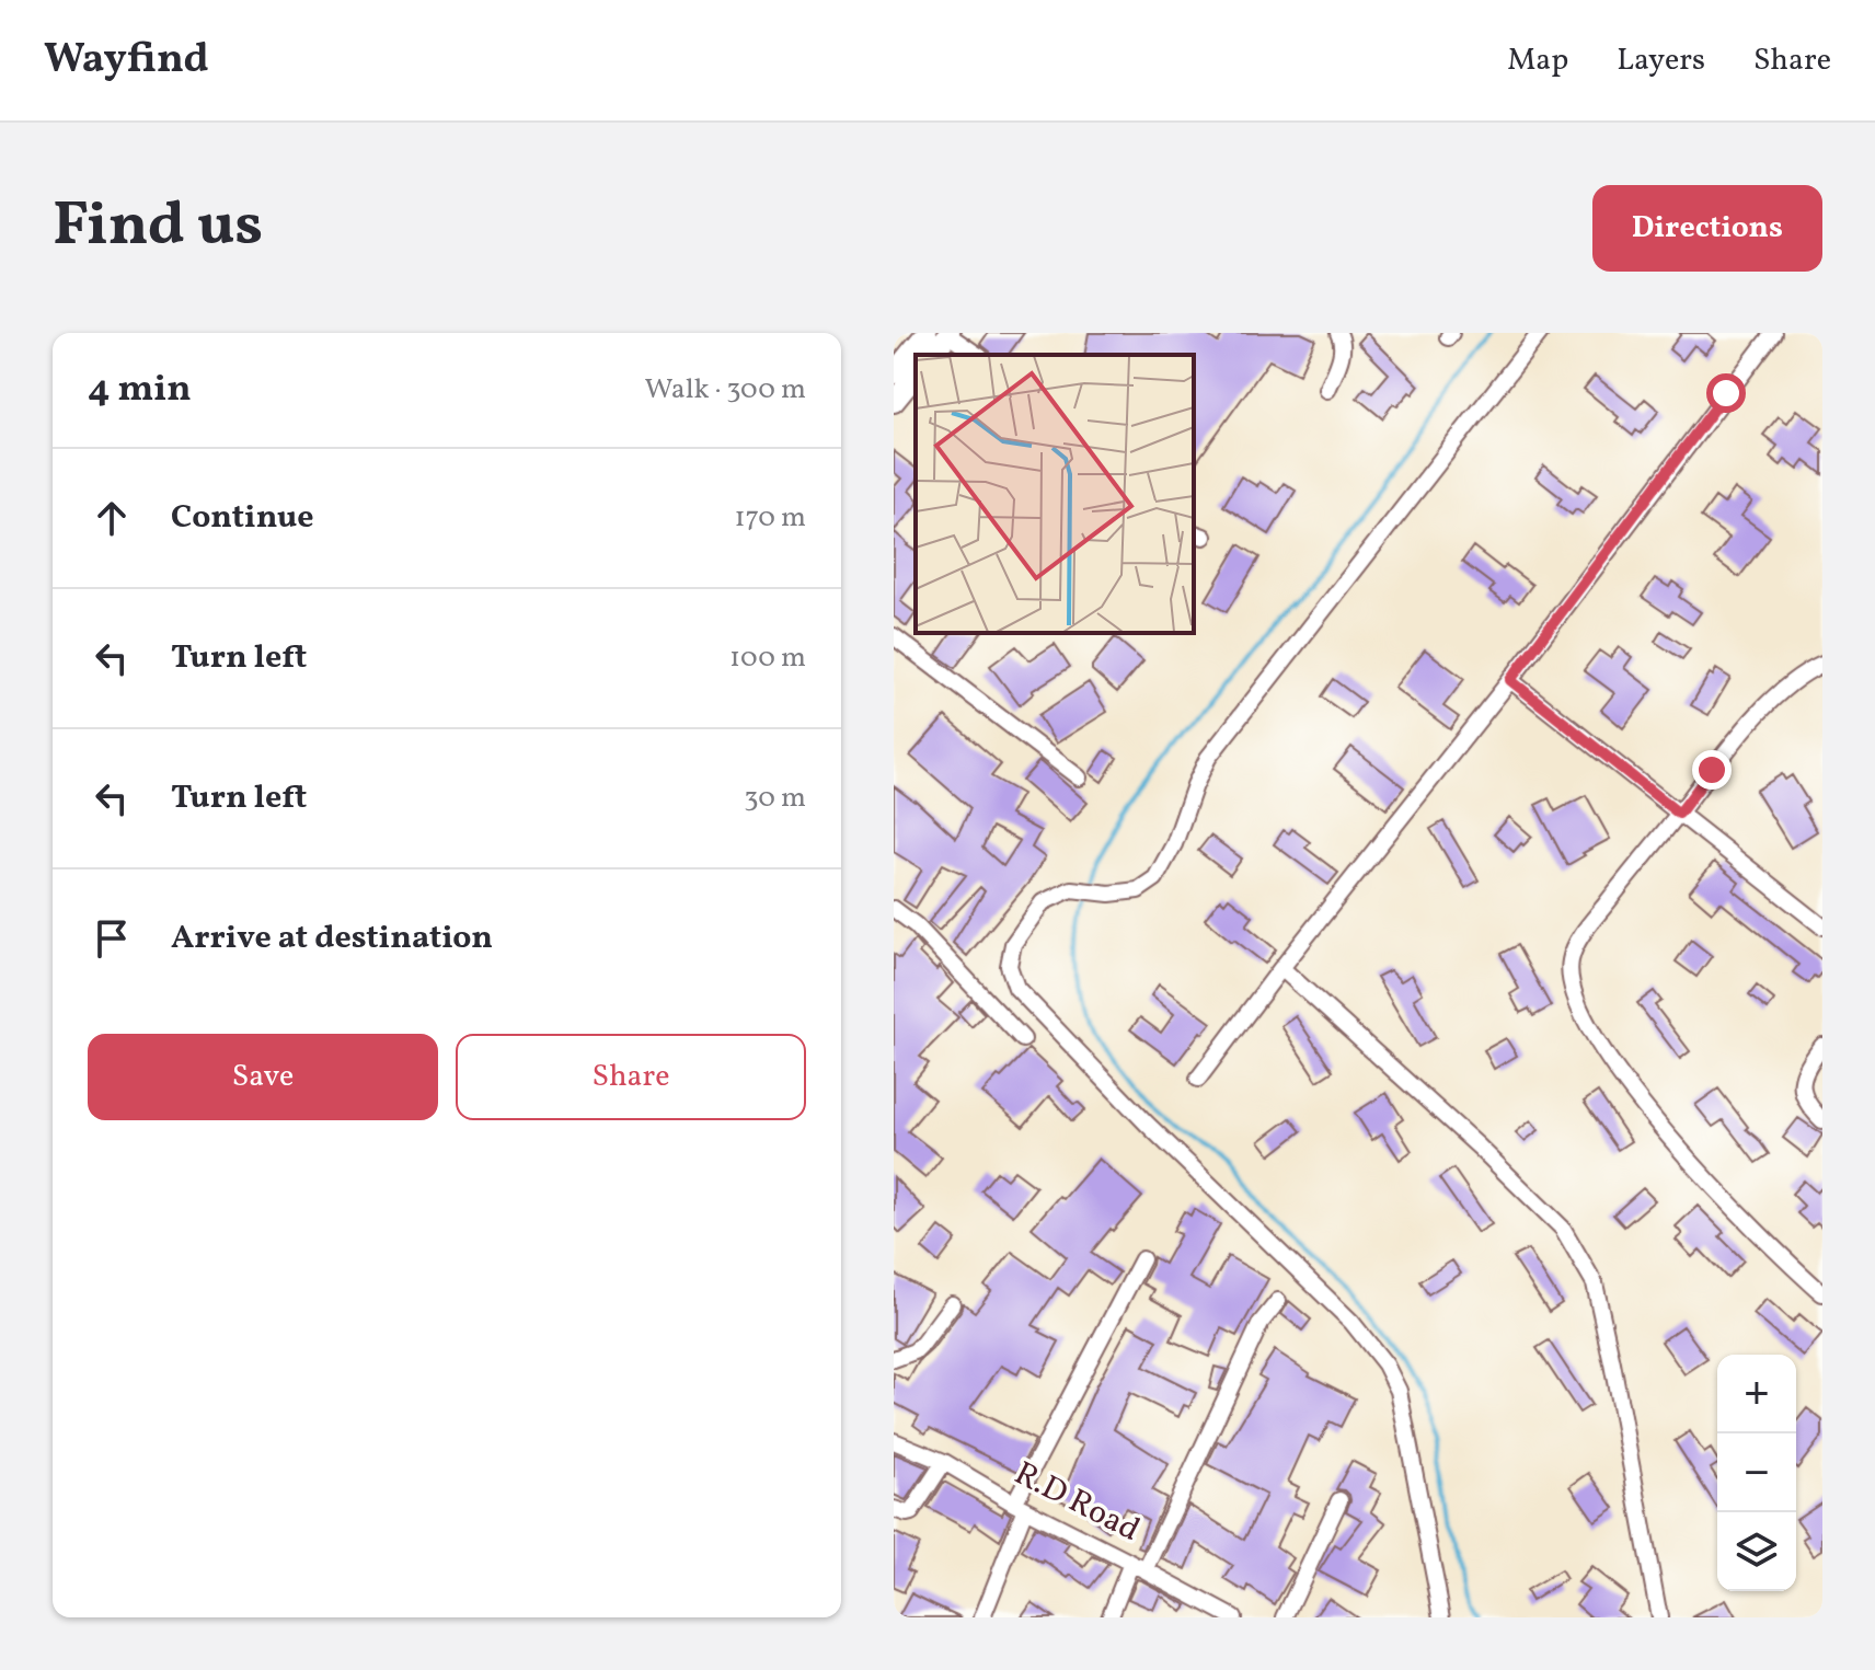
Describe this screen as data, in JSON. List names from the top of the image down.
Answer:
{
  "streets": {
    "street": ["R.D Road"]
  },
  "page": {
    "header": "Wayfind",
    "nav": ["Map", "Layers", "Share"],
    "title": "Find us",
    "buttons": [
      "Directions",
      ["Save", "Share"]
    ],
    "heading": ["4 min", "Walk · 300 m"],
    "list": [
      ["Continue", "170 m"],
      ["Turn left", "100 m"],
      ["Turn left", "30 m"],
      "Arrive at destination"
    ],
    "map_buttons": ["+", "−"]
  }
}
